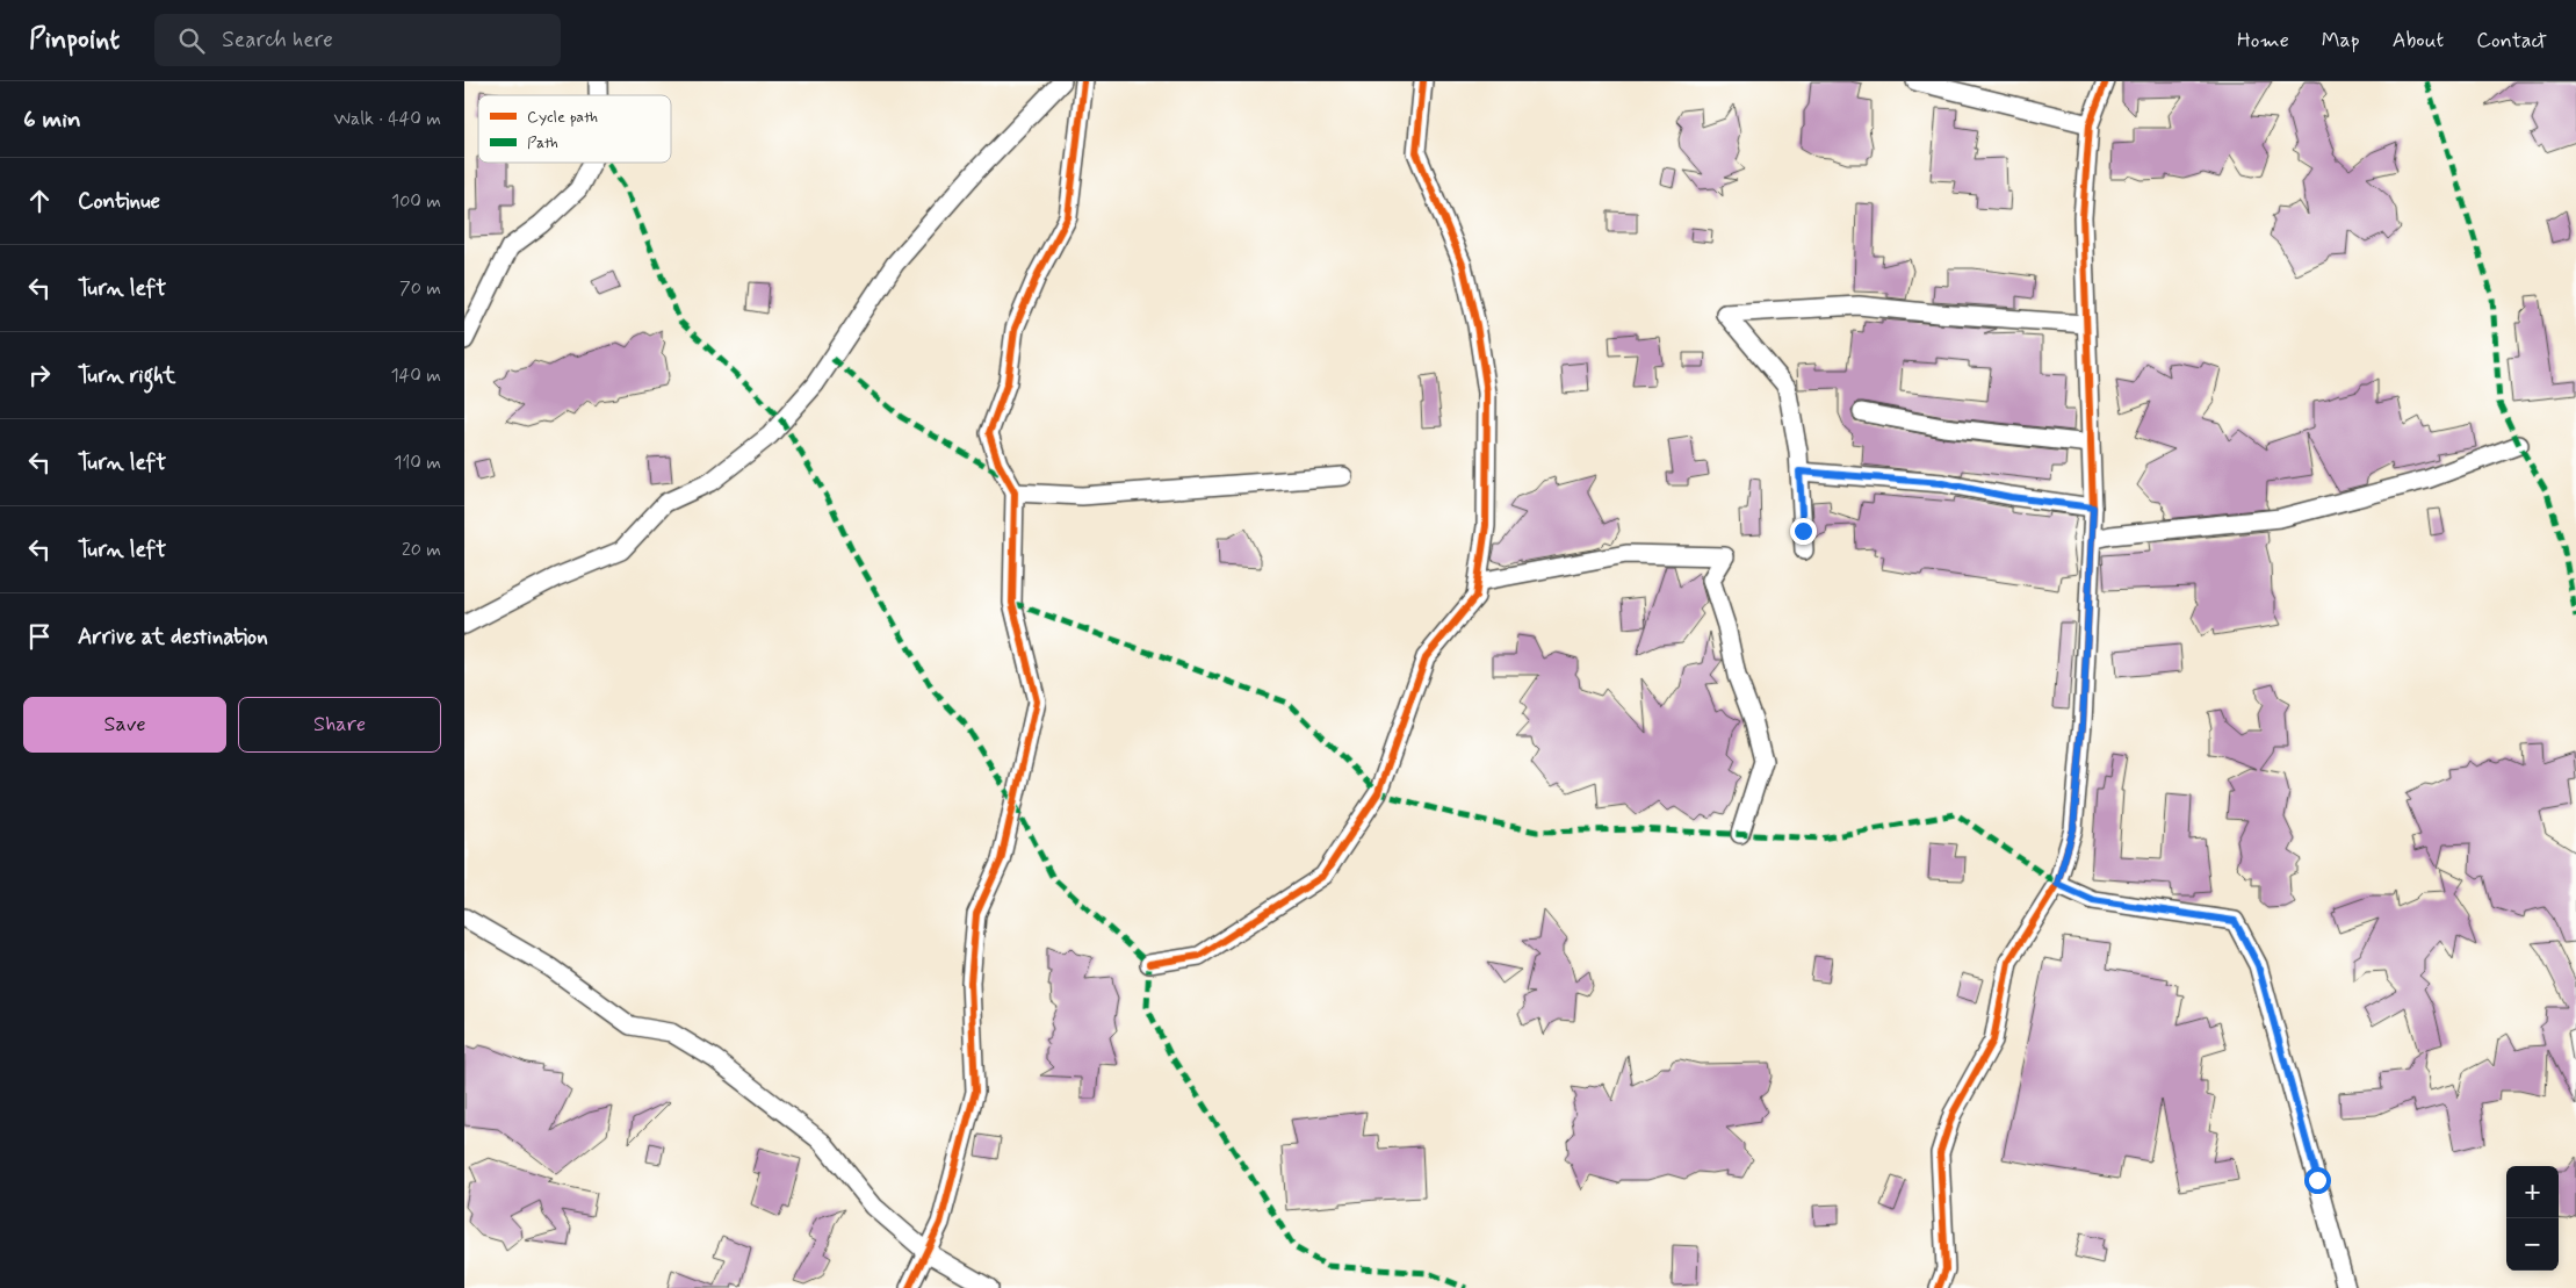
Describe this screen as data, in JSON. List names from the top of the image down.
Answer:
{
  "legend": ["Cycle path", "Path"],
  "page": {
    "header": "Pinpoint",
    "search": "Search here",
    "nav": [
      "Home",
      "Map",
      "About",
      "Contact"
    ],
    "heading": ["6 min", "Walk · 440 m"],
    "list": [
      ["Continue", "100 m"],
      ["Turn left", "70 m"],
      ["Turn right", "140 m"],
      ["Turn left", "110 m"],
      ["Turn left", "20 m"],
      "Arrive at destination"
    ],
    "buttons": ["Save", "Share"],
    "map_buttons": ["+", "−"]
  }
}
